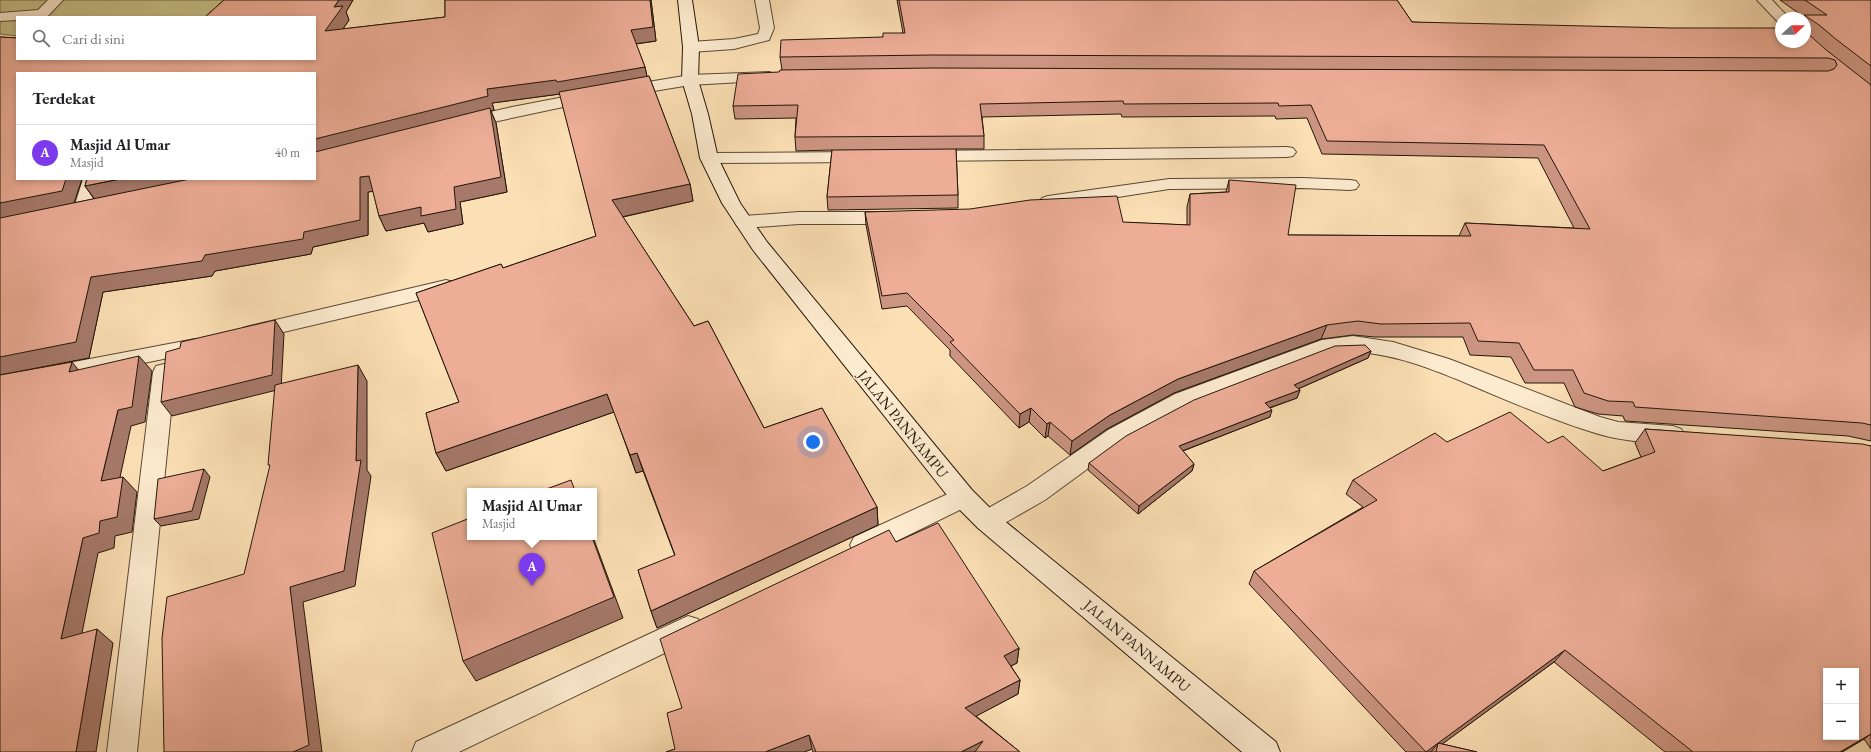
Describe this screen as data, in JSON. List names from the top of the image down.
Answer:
{
  "streets": {
    "street": ["JALAN PANNAMPU"]
  },
  "north": "right",
  "page": {
    "search": "Cari di sini",
    "heading": "Terdekat",
    "list": [
      {
        "mark": "A",
        "name": "Masjid Al Umar",
        "note": "Masjid",
        "value": "40 m"
      }
    ],
    "popup": ["Masjid Al Umar", "Masjid"],
    "pins": "A",
    "map_buttons": ["+", "−"]
  }
}
